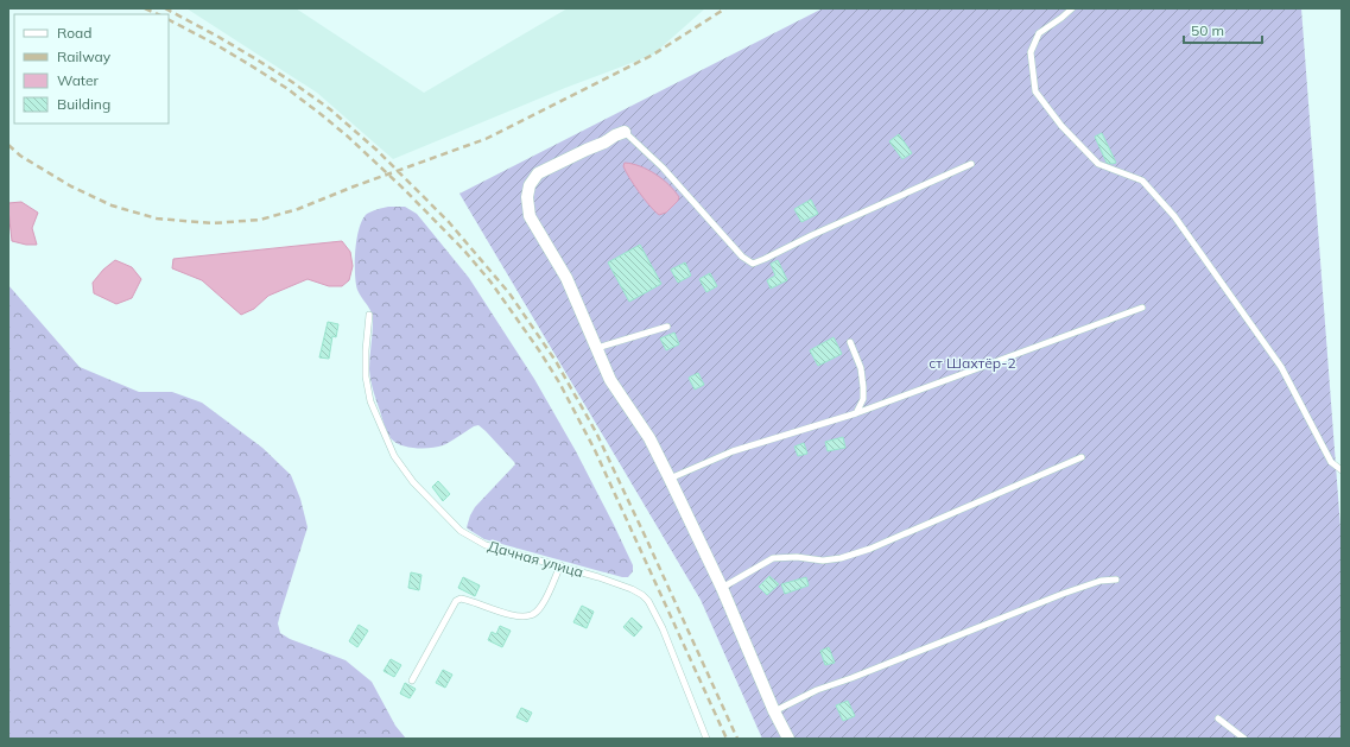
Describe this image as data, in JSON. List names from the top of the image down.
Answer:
{
  "streets": {
    "lane": ["Дачная улица"]
  },
  "parks": ["ст Шахтёр-2"],
  "legend": [
    "Road",
    "Railway",
    "Water",
    "Building"
  ],
  "scale_bar": "50 m"
}
